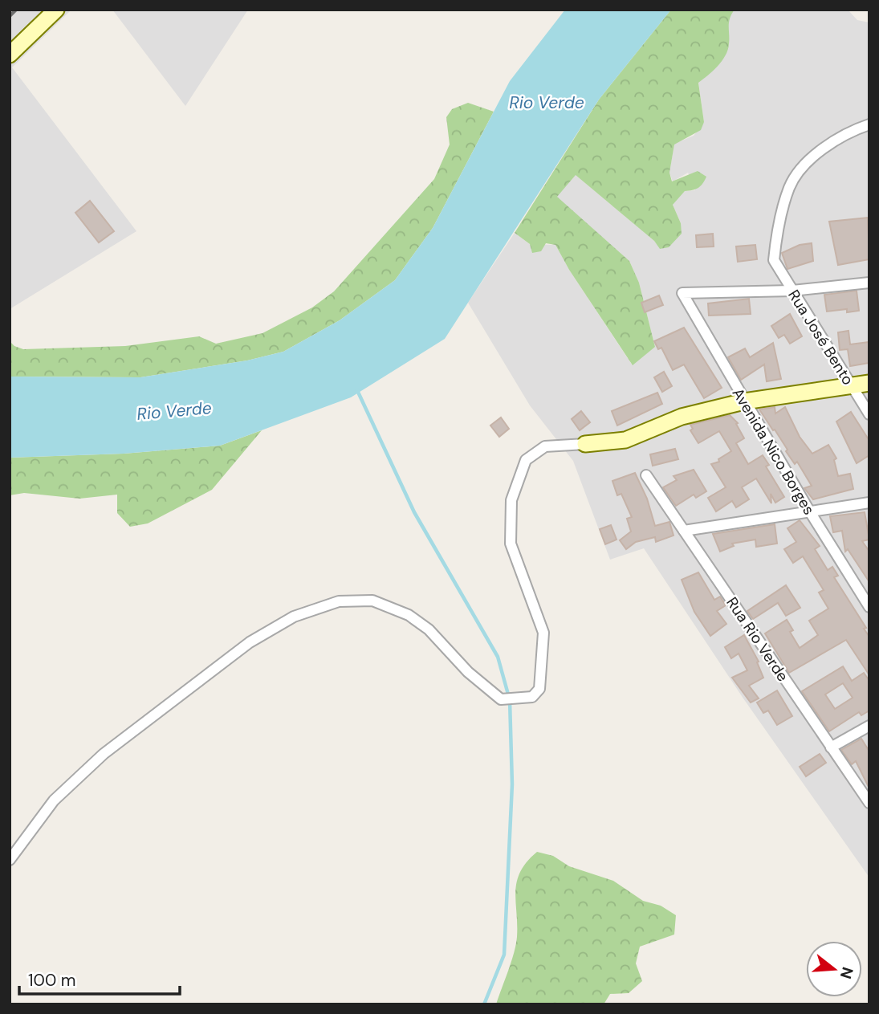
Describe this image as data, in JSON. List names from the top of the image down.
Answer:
{
  "streets": {
    "street": ["Rua José Bento", "Avenida Nico Borges", "Rua Rio Verde"]
  },
  "crossings": [
    ["Rua José Bento", "Avenida Nico Borges"]
  ],
  "water": ["Rio Verde"],
  "scale_bar": "100 m",
  "north": "right"
}
